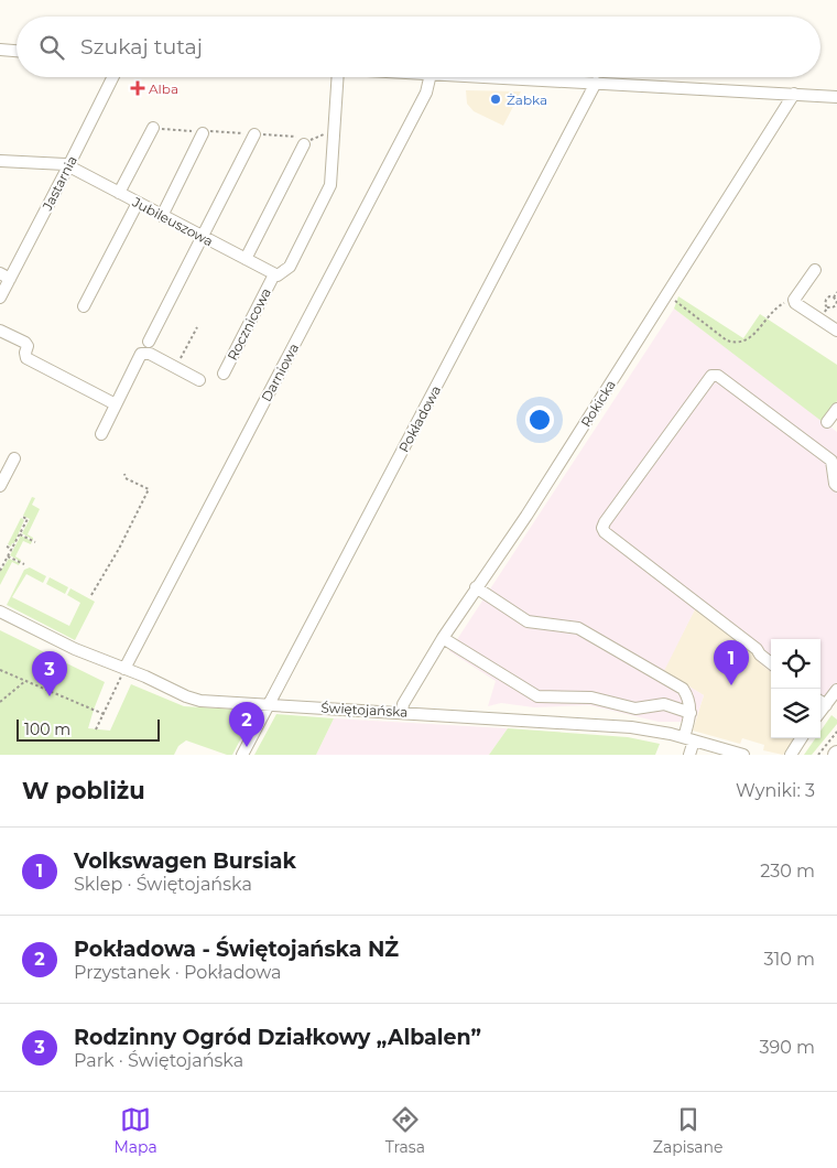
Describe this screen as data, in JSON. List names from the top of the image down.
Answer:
{
  "streets": {
    "street": [
      "Jastarnia",
      "Jubileuszowa",
      "Rocznicowa",
      "Darniowa",
      "Rokicka",
      "Pokładowa",
      "Świętojańska"
    ]
  },
  "crossings": [
    ["Jastarnia", "Jubileuszowa"],
    ["Jubileuszowa", "Rocznicowa"],
    ["Darniowa", "Świętojańska"],
    ["Rokicka", "Świętojańska"],
    ["Pokładowa", "Świętojańska"]
  ],
  "places": {
    "health": ["Alba"],
    "other": ["Żabka"]
  },
  "scale_bar": "100 m",
  "page": {
    "search": "Szukaj tutaj",
    "pins": ["1", "3", "2"],
    "scale": "100 m",
    "heading": ["W pobliżu", "Wyniki: 3"],
    "list": [
      {
        "mark": "1",
        "name": "Volkswagen Bursiak",
        "note": "Sklep · Świętojańska",
        "value": "230 m"
      },
      {
        "mark": "2",
        "name": "Pokładowa - Świętojańska NŻ",
        "note": "Przystanek · Pokładowa",
        "value": "310 m"
      },
      {
        "mark": "3",
        "name": "Rodzinny Ogród Działkowy „Albalen”",
        "note": "Park · Świętojańska",
        "value": "390 m"
      }
    ],
    "nav": ["Mapa", "Trasa", "Zapisane"]
  }
}
